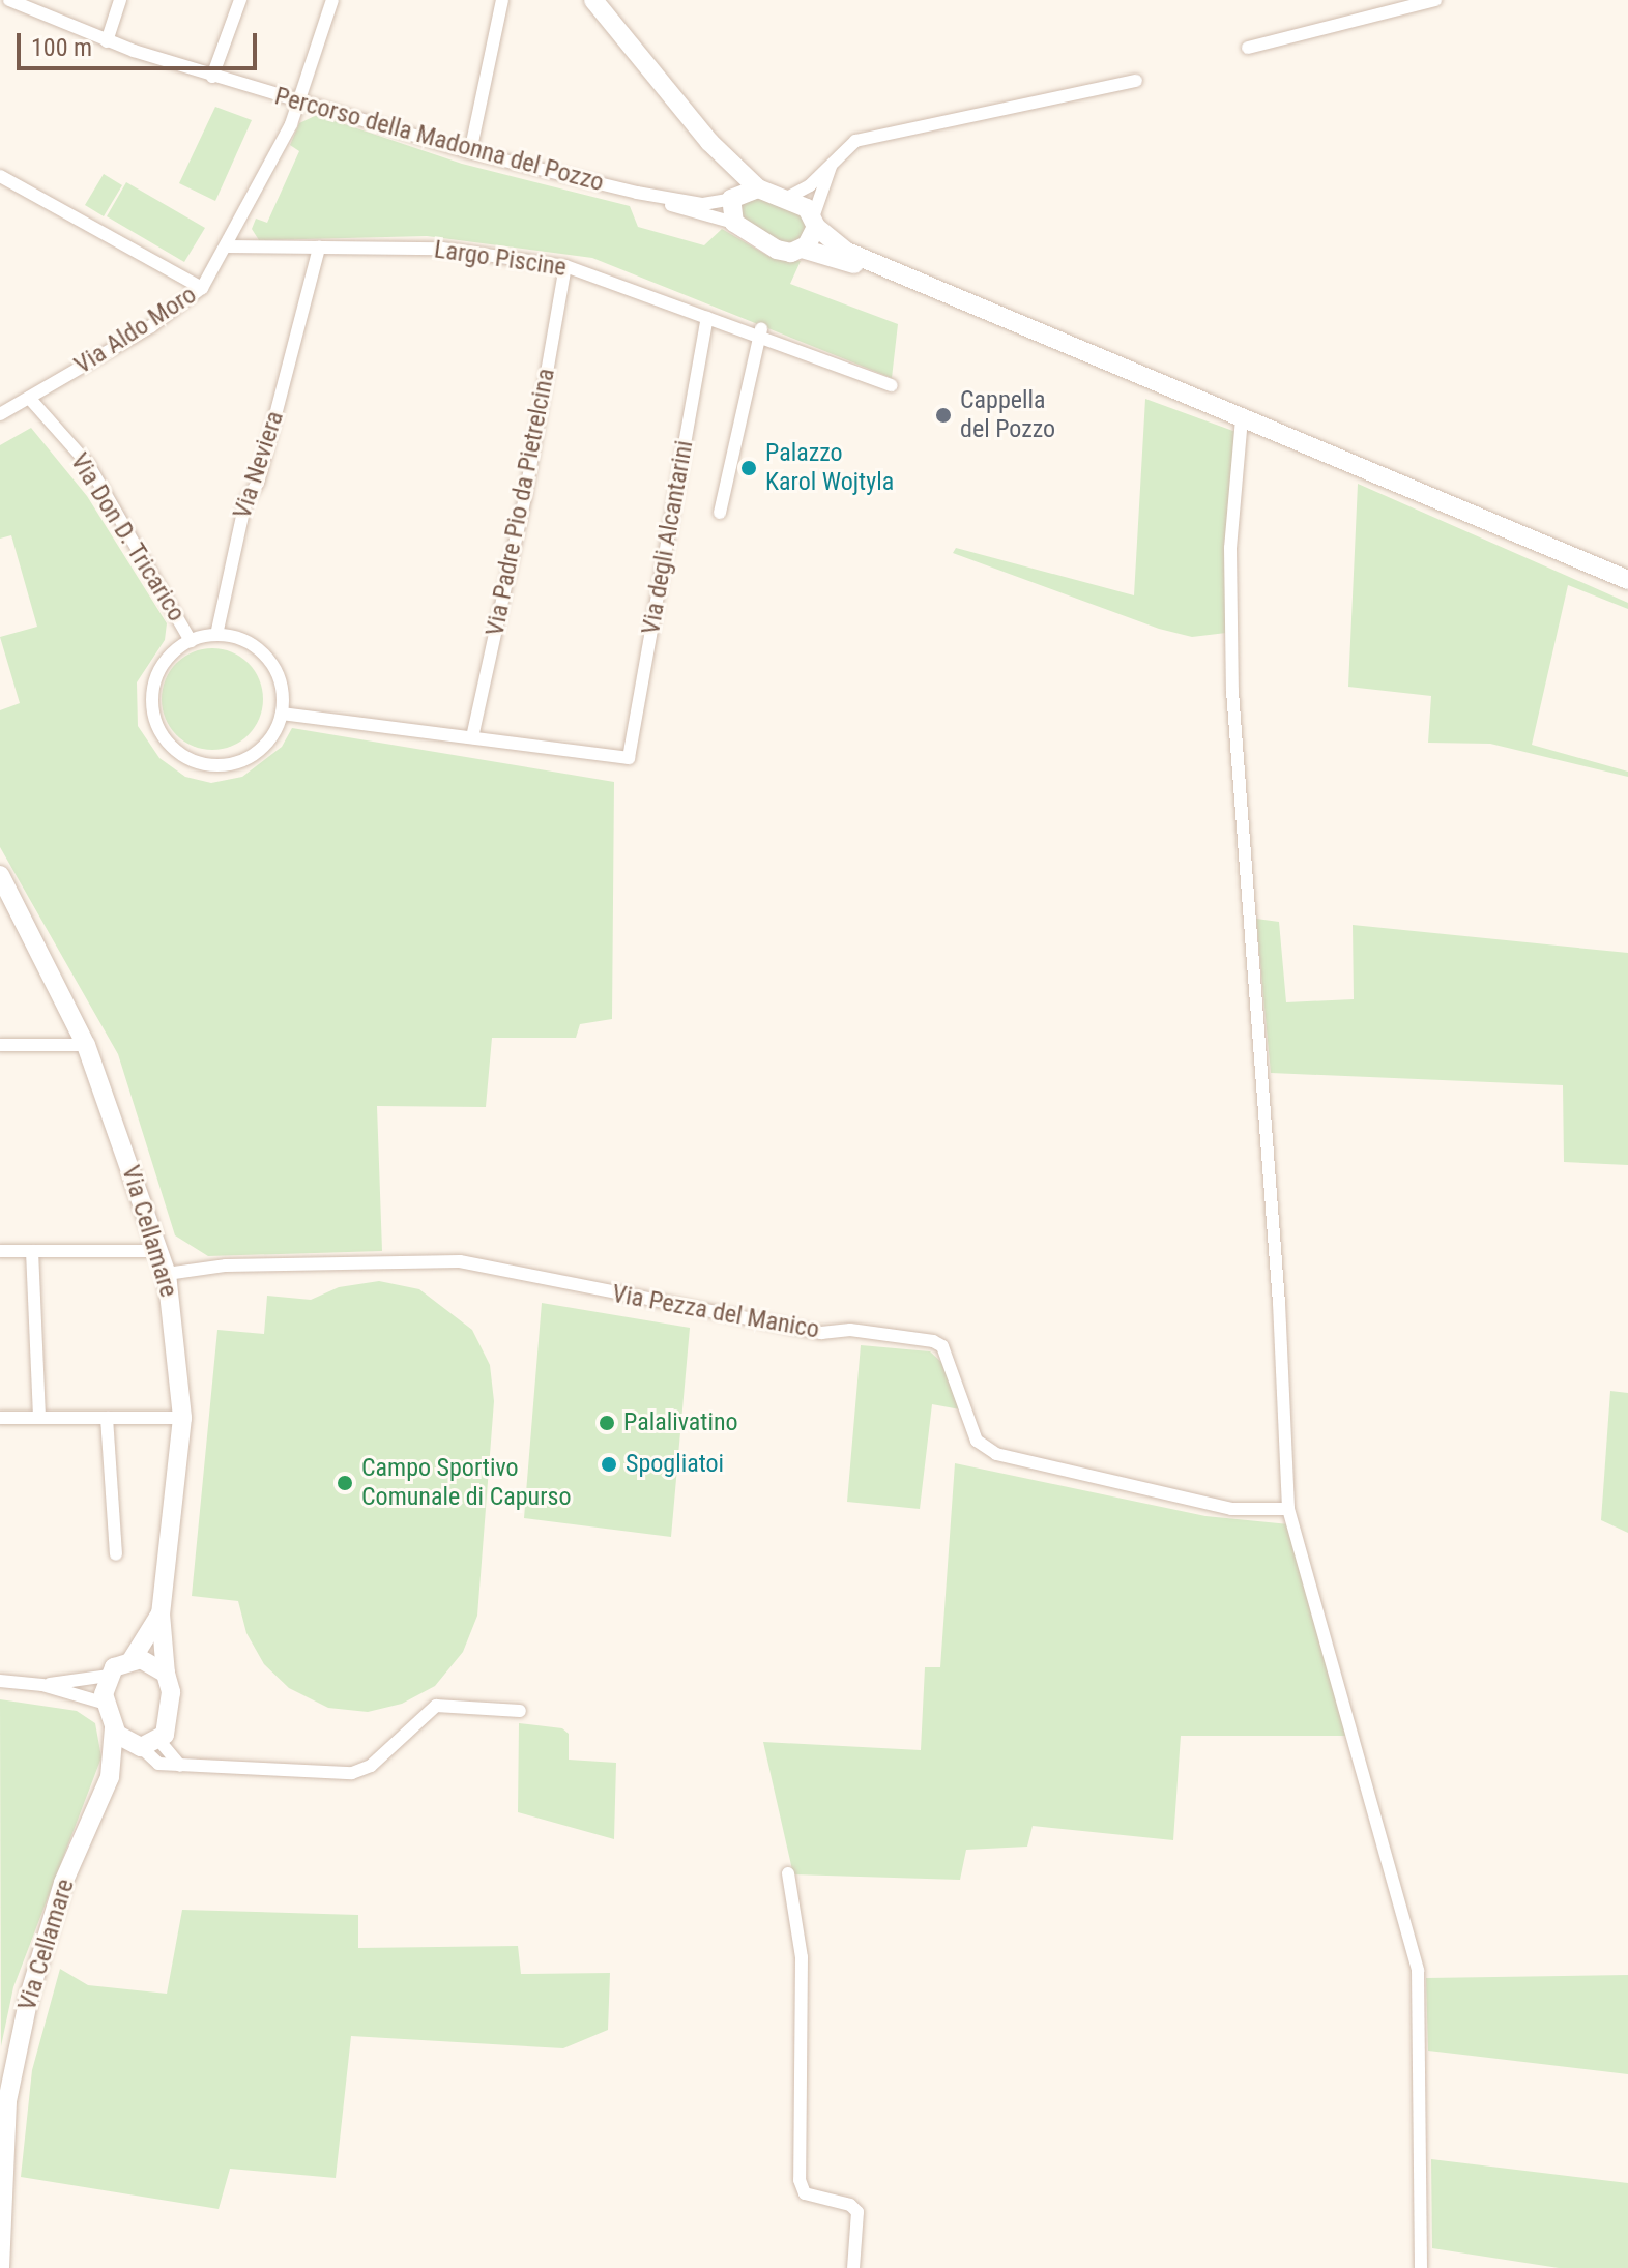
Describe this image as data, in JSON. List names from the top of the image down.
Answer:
{
  "streets": {
    "street": [
      "Percorso della Madonna del Pozzo",
      "Largo Piscine",
      "Via Aldo Moro",
      "Via Neviera",
      "Via Padre Pio da Pietrelcina",
      "Via Don D. Tricarico",
      "Via degli Alcantarini",
      "Via Cellamare",
      "Via Pezza del Manico"
    ]
  },
  "crossings": [
    ["Percorso della Madonna del Pozzo", "Via Aldo Moro"],
    ["Largo Piscine", "Via Aldo Moro"],
    ["Largo Piscine", "Via Neviera"],
    ["Largo Piscine", "Via Padre Pio da Pietrelcina"],
    ["Largo Piscine", "Via degli Alcantarini"],
    ["Via Aldo Moro", "Via Don D. Tricarico"],
    ["Via Neviera", "Via Don D. Tricarico"],
    ["Via Padre Pio da Pietrelcina", "Via degli Alcantarini"],
    ["Via Cellamare", "Via Pezza del Manico"]
  ],
  "places": [
    "Cappella del Pozzo",
    "Palazzo Karol Wojtyla",
    "Palalivatino",
    "Spogliatoi",
    "Campo Sportivo Comunale di Capurso"
  ],
  "scale_bar": "100 m"
}
